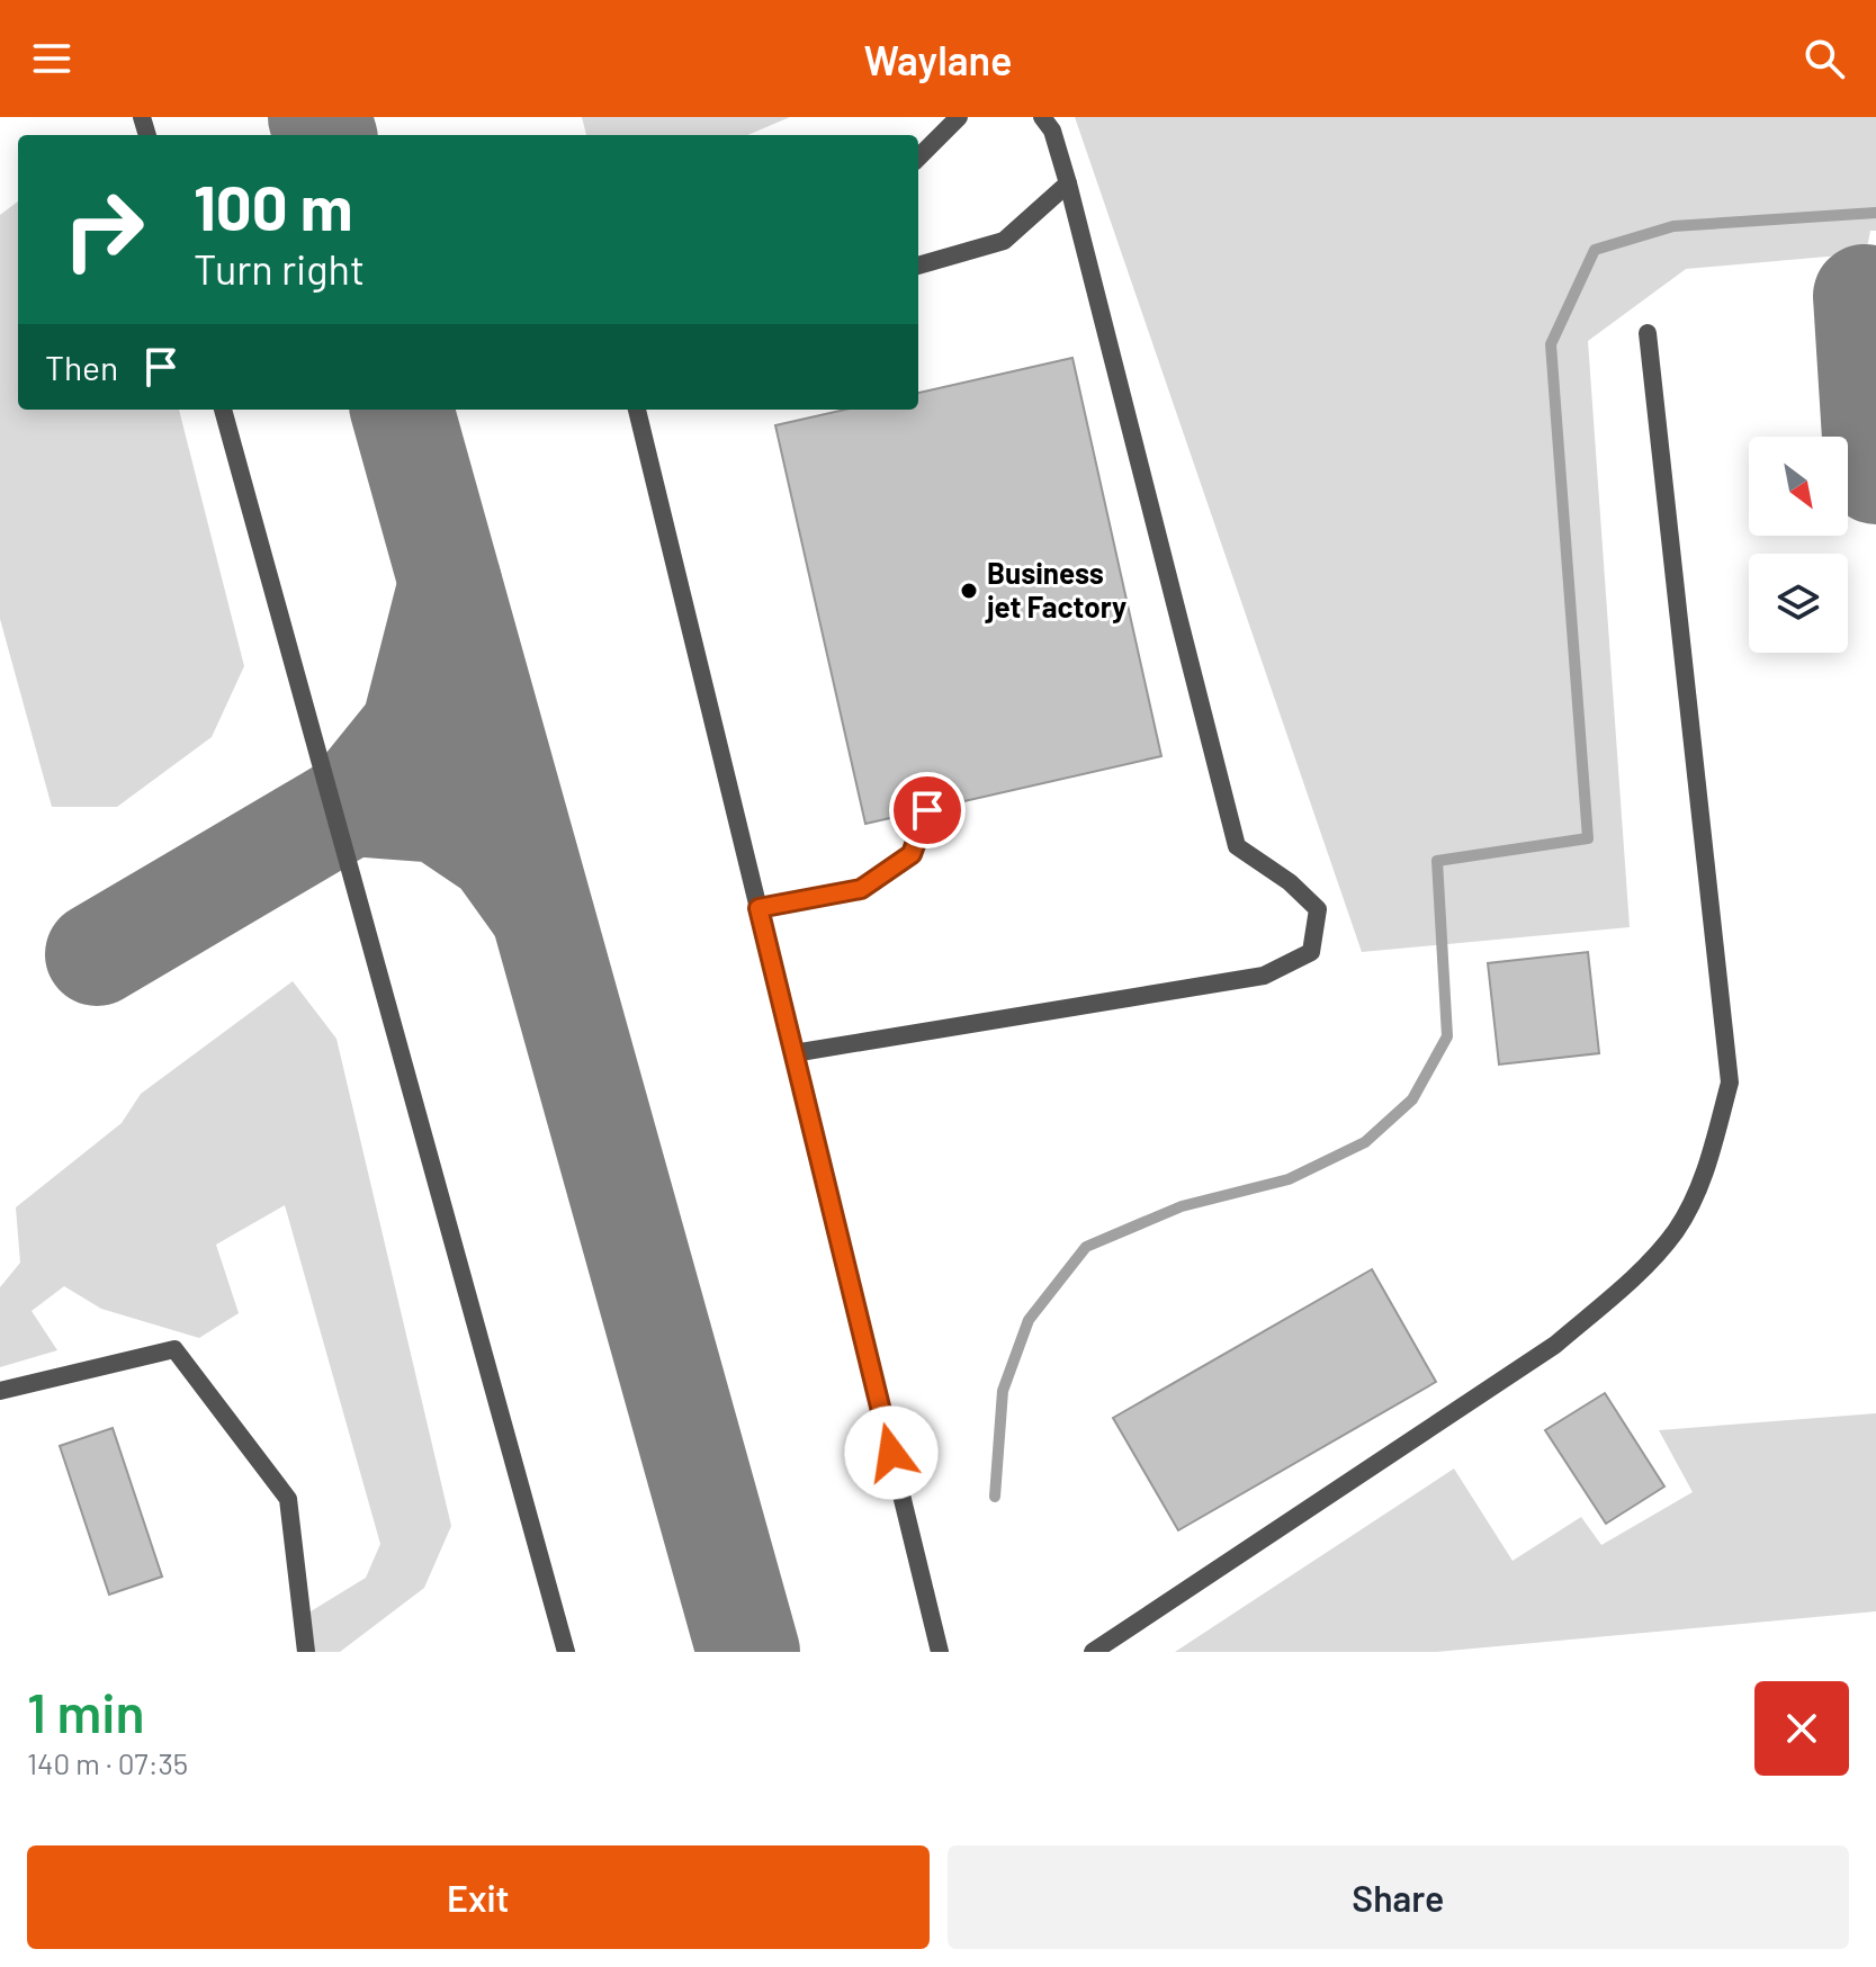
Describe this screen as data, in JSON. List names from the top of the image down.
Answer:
{
  "places": ["Business jet Factory"],
  "north": "bottom right",
  "page": {
    "header": "Waylane",
    "turn": ["100 m", "Turn right"],
    "then": "Then",
    "heading": ["1 min", "140 m · 07:35"],
    "buttons": ["Exit", "Share"]
  }
}
